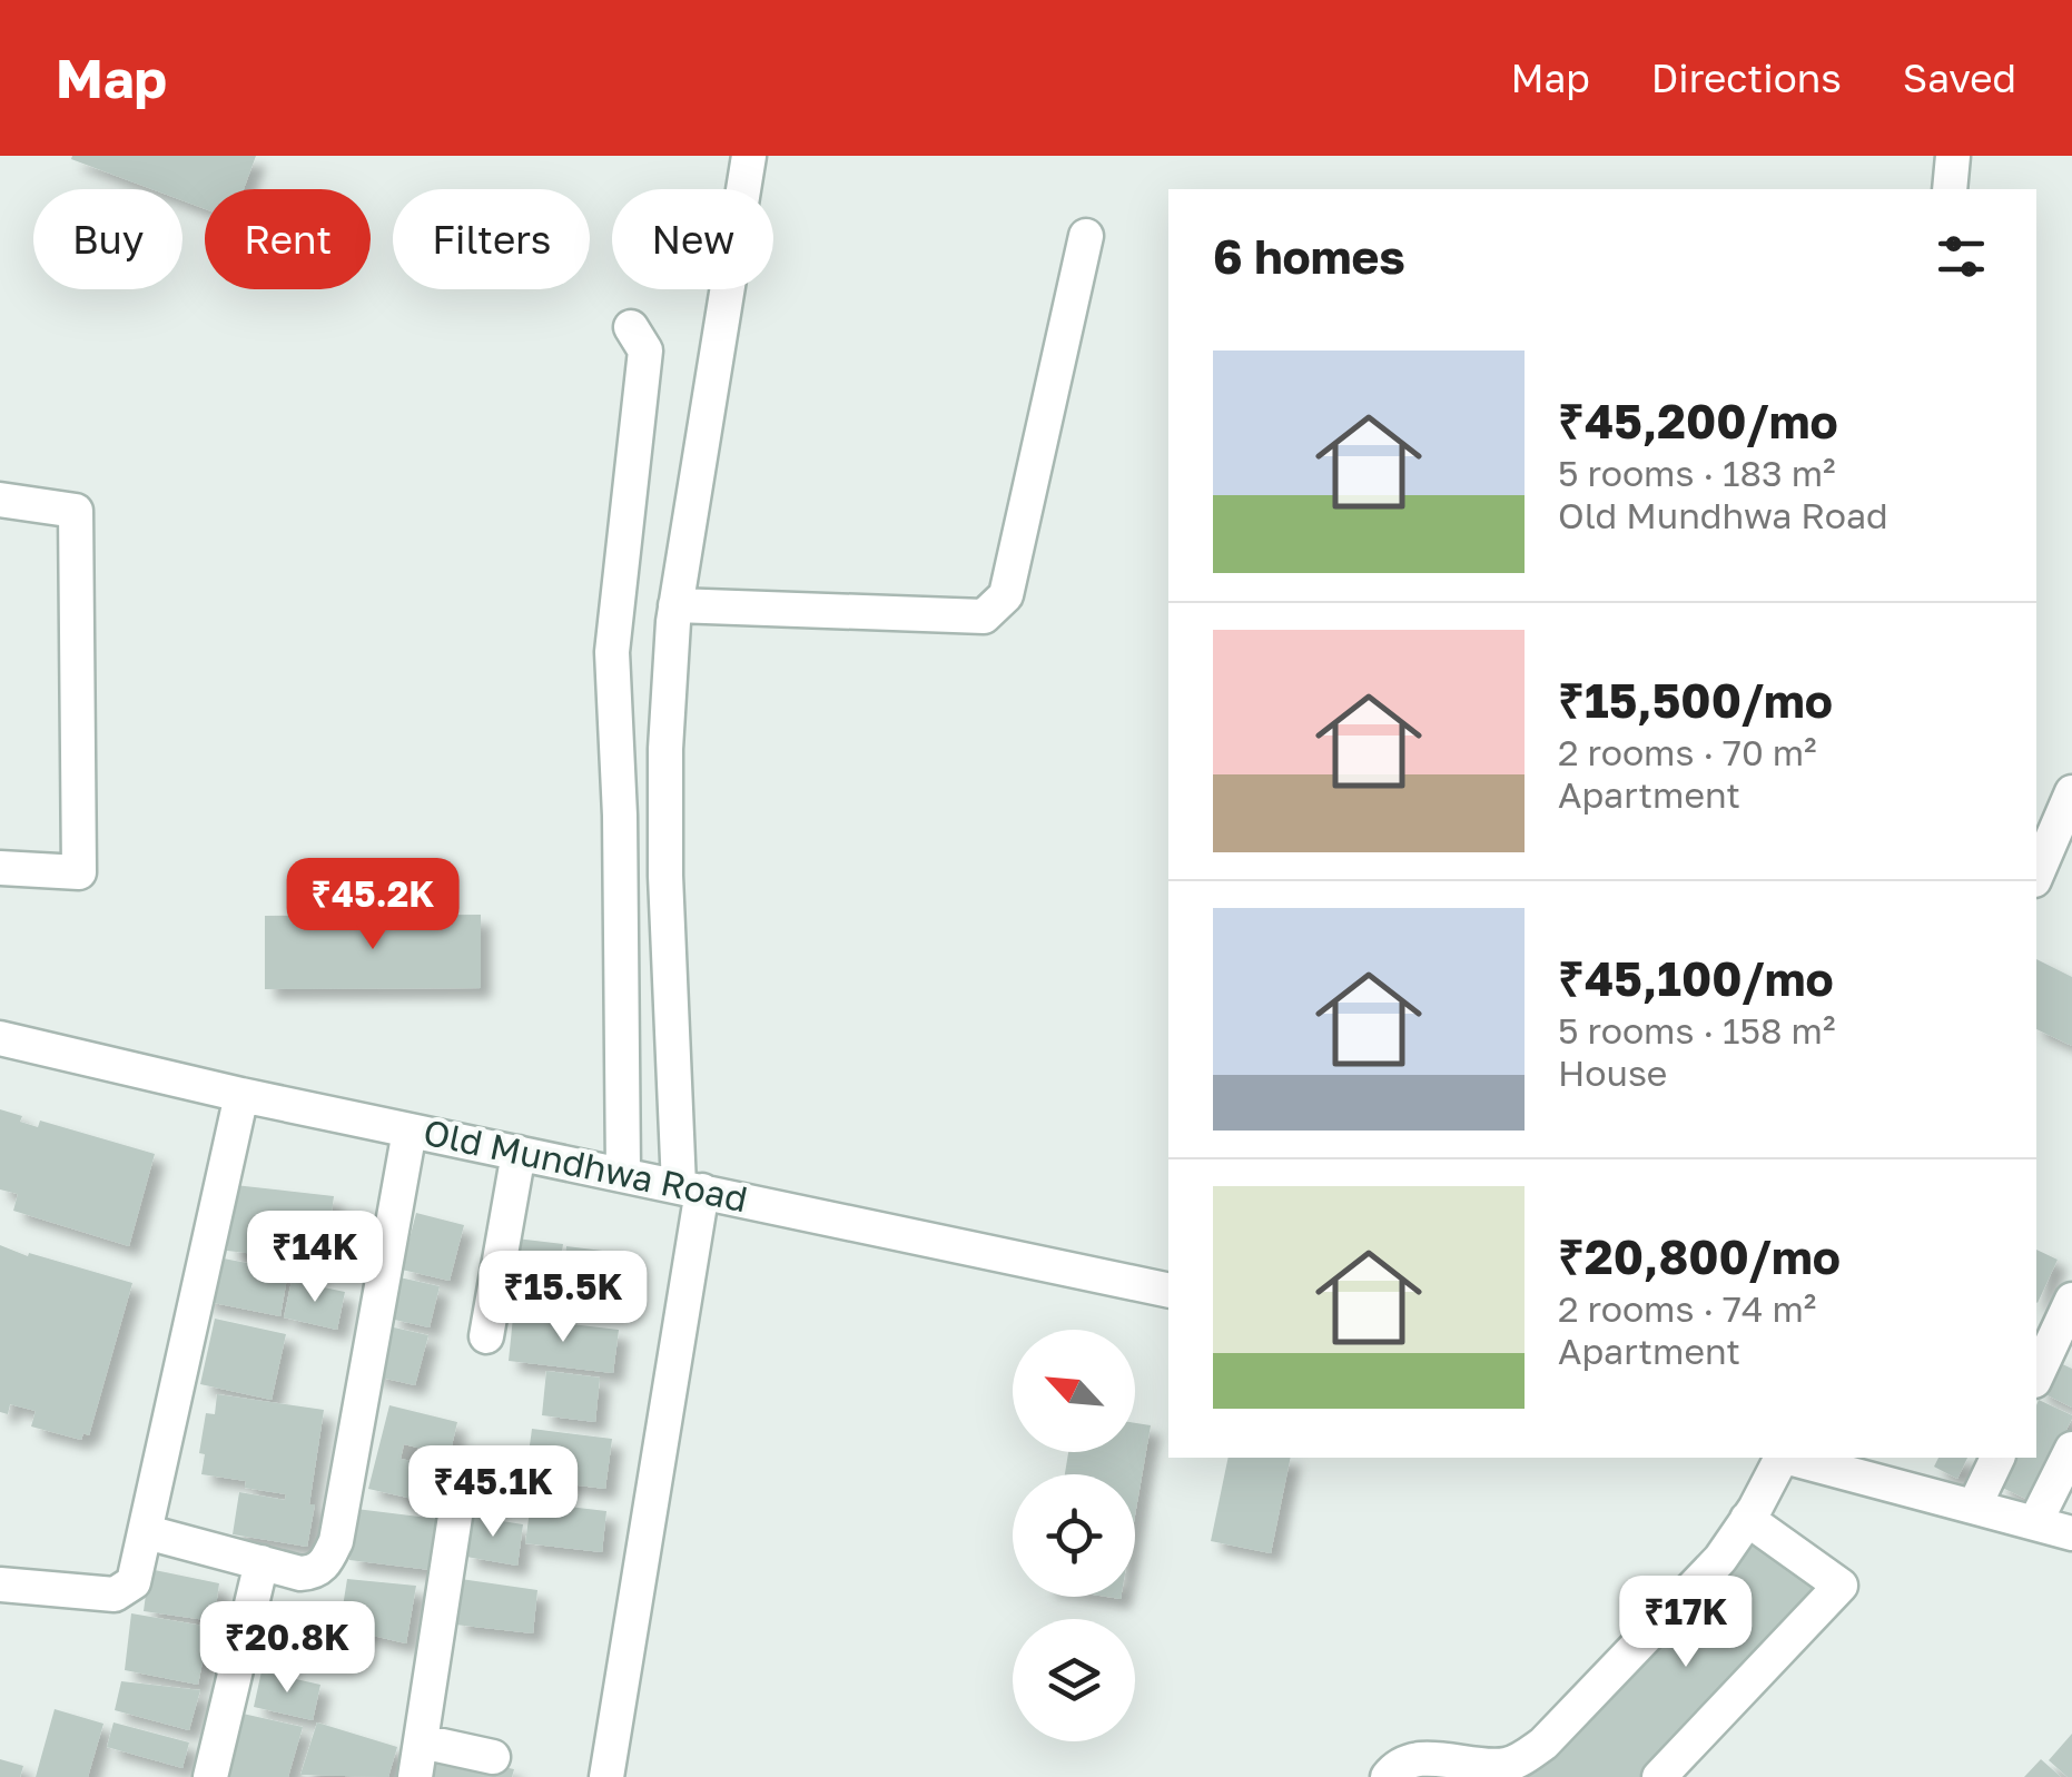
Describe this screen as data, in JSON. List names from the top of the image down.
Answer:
{
  "streets": {
    "street": ["Old Mundhwa Road"]
  },
  "north": "top left",
  "page": {
    "header": "Map",
    "nav": ["Map", "Directions", "Saved"],
    "chip": [
      "Buy",
      "Rent",
      "Filters",
      "New"
    ],
    "heading": "6 homes",
    "list": [
      {
        "name": "₹45,200/mo",
        "note": "5 rooms · 183 m² · Old Mundhwa Road"
      },
      {
        "name": "₹15,500/mo",
        "note": "2 rooms · 70 m² · Apartment"
      },
      {
        "name": "₹45,100/mo",
        "note": "5 rooms · 158 m² · House"
      },
      {
        "name": "₹20,800/mo",
        "note": "2 rooms · 74 m² · Apartment"
      }
    ],
    "price": [
      "₹45.2K",
      "₹14K",
      "₹15.5K",
      "₹45.1K",
      "₹17K",
      "₹20.8K"
    ]
  }
}
